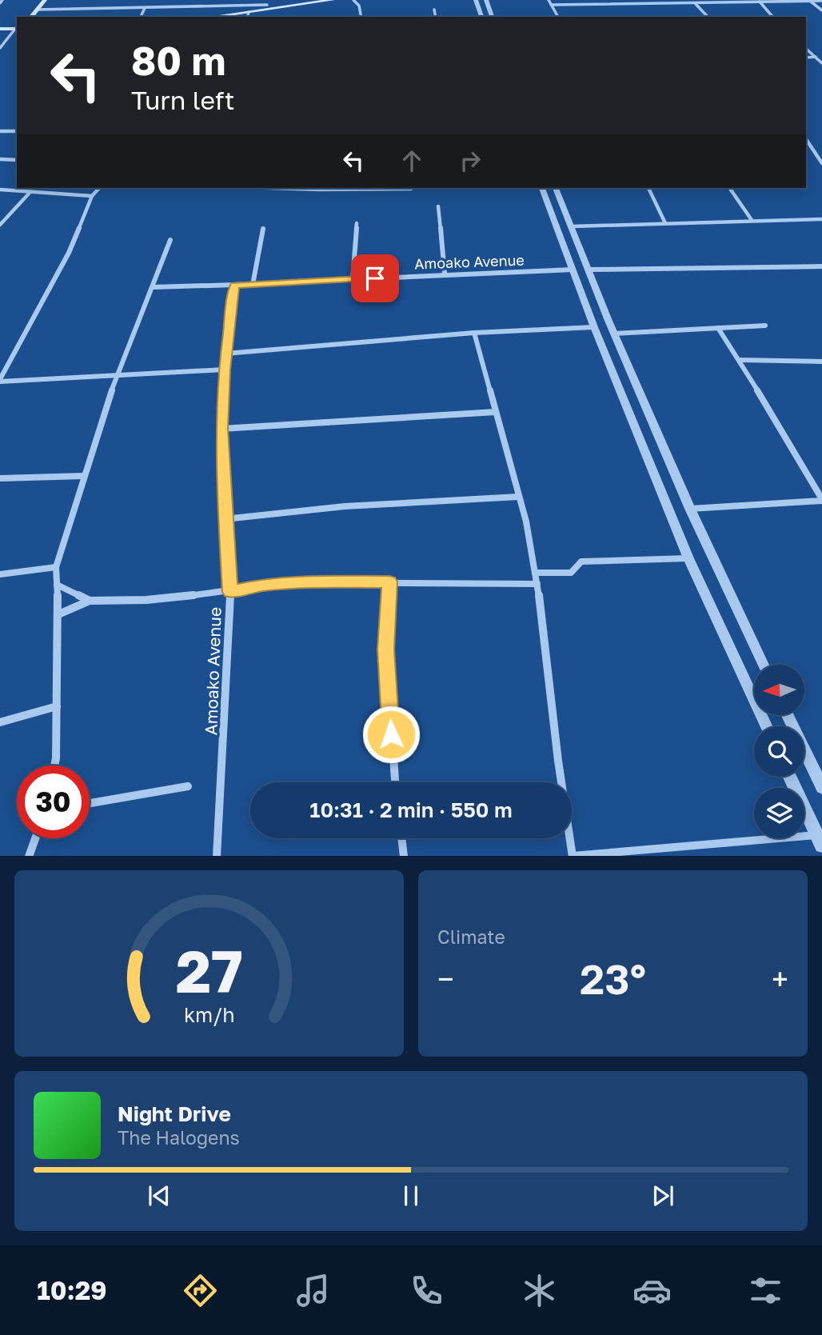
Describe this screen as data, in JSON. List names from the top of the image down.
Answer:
{
  "streets": {
    "street": ["Amoako Avenue"]
  },
  "north": "left",
  "page": {
    "turn": ["80 m", "Turn left"],
    "limit": "30",
    "trip": "10:31 · 2 min · 550 m",
    "tile": "Climate",
    "heat": ["−", "23°", "+"],
    "song": ["Night Drive", "The Halogens"],
    "tabs": "10:29",
    "gauge": ["27", "km/h"]
  }
}
